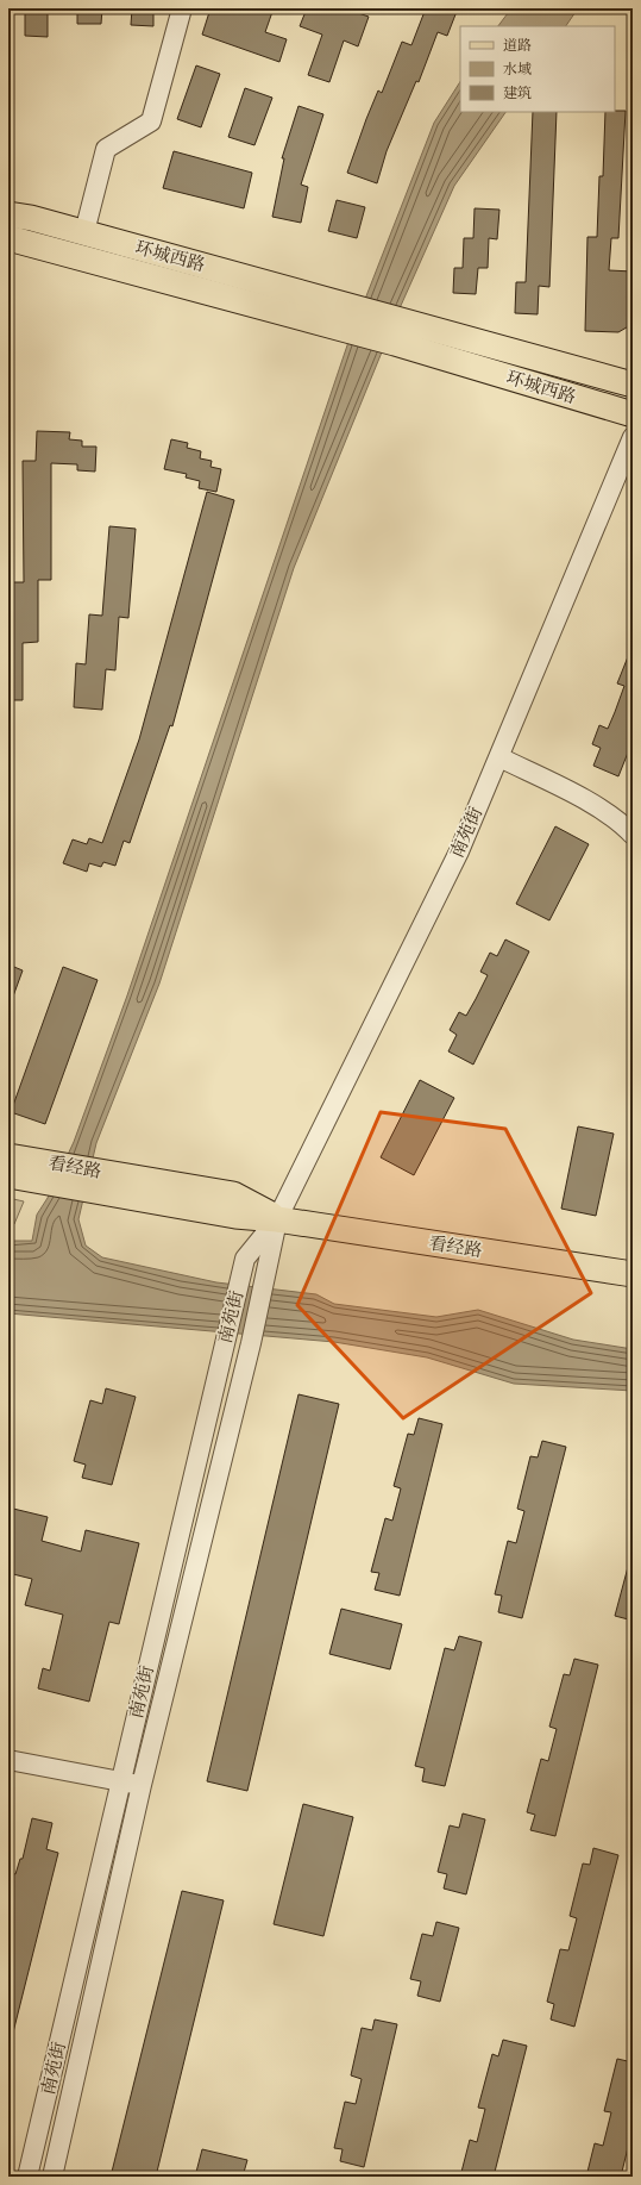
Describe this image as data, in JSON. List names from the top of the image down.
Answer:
{
  "streets": {
    "main road": ["环城西路", "看经路"],
    "street": ["南苑街"]
  },
  "crossings": [
    ["南苑街", "看经路"]
  ],
  "legend": ["道路", "水域", "建筑"]
}
